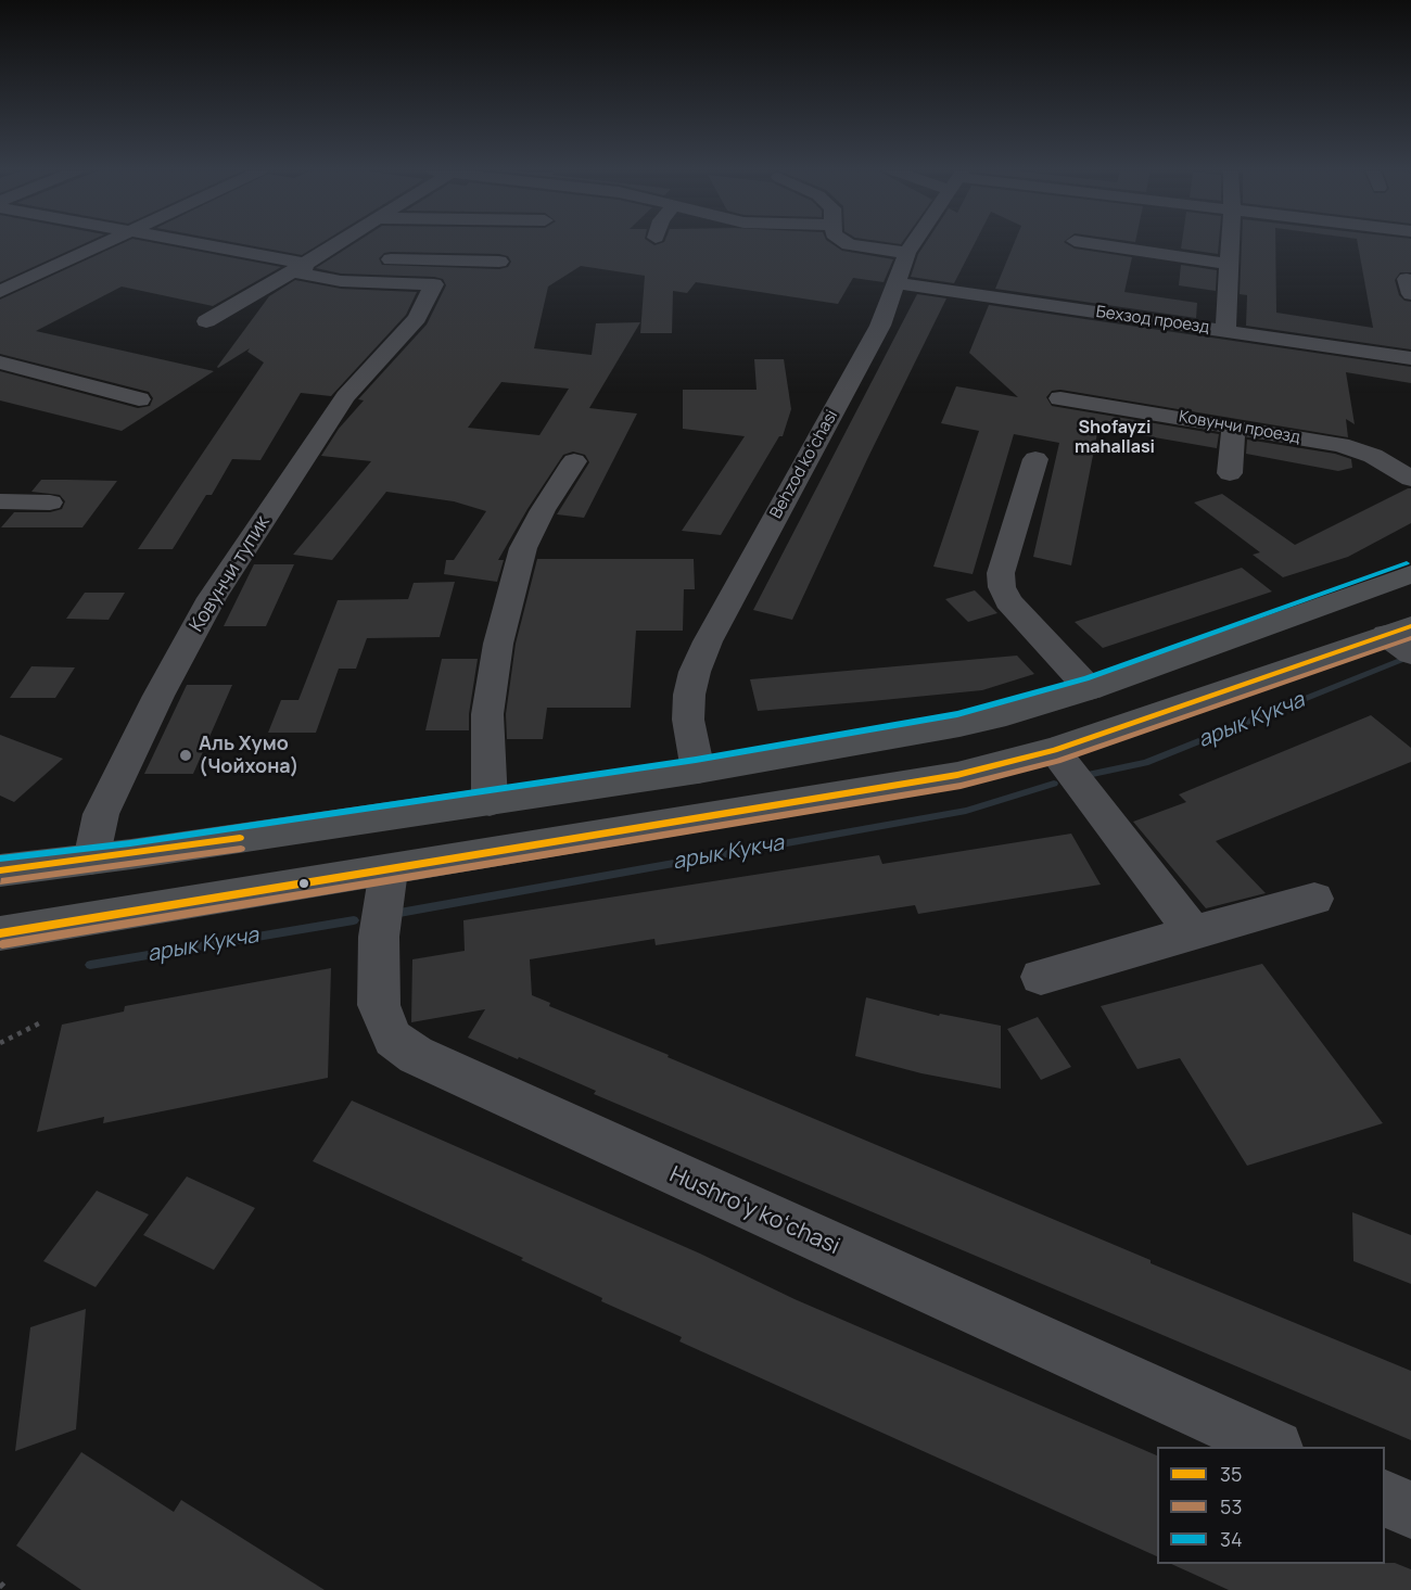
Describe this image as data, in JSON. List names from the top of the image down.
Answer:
{
  "streets": {
    "street": [
      "Бехзод проезд",
      "Ковунчи проезд",
      "Behzod ko‘chasi",
      "Ковунчи тупик",
      "Hushroʻy koʻchasi"
    ]
  },
  "crossings": [
    ["Бехзод проезд", "Behzod ko‘chasi"]
  ],
  "districts": ["Shofayzi mahallasi"],
  "water": ["арык Кукча"],
  "places": ["Аль Хумо (Чойхона)"],
  "lines": ["transit line 34", "transit line 35", "transit line 53"],
  "legend": ["35", "53", "34"]
}
